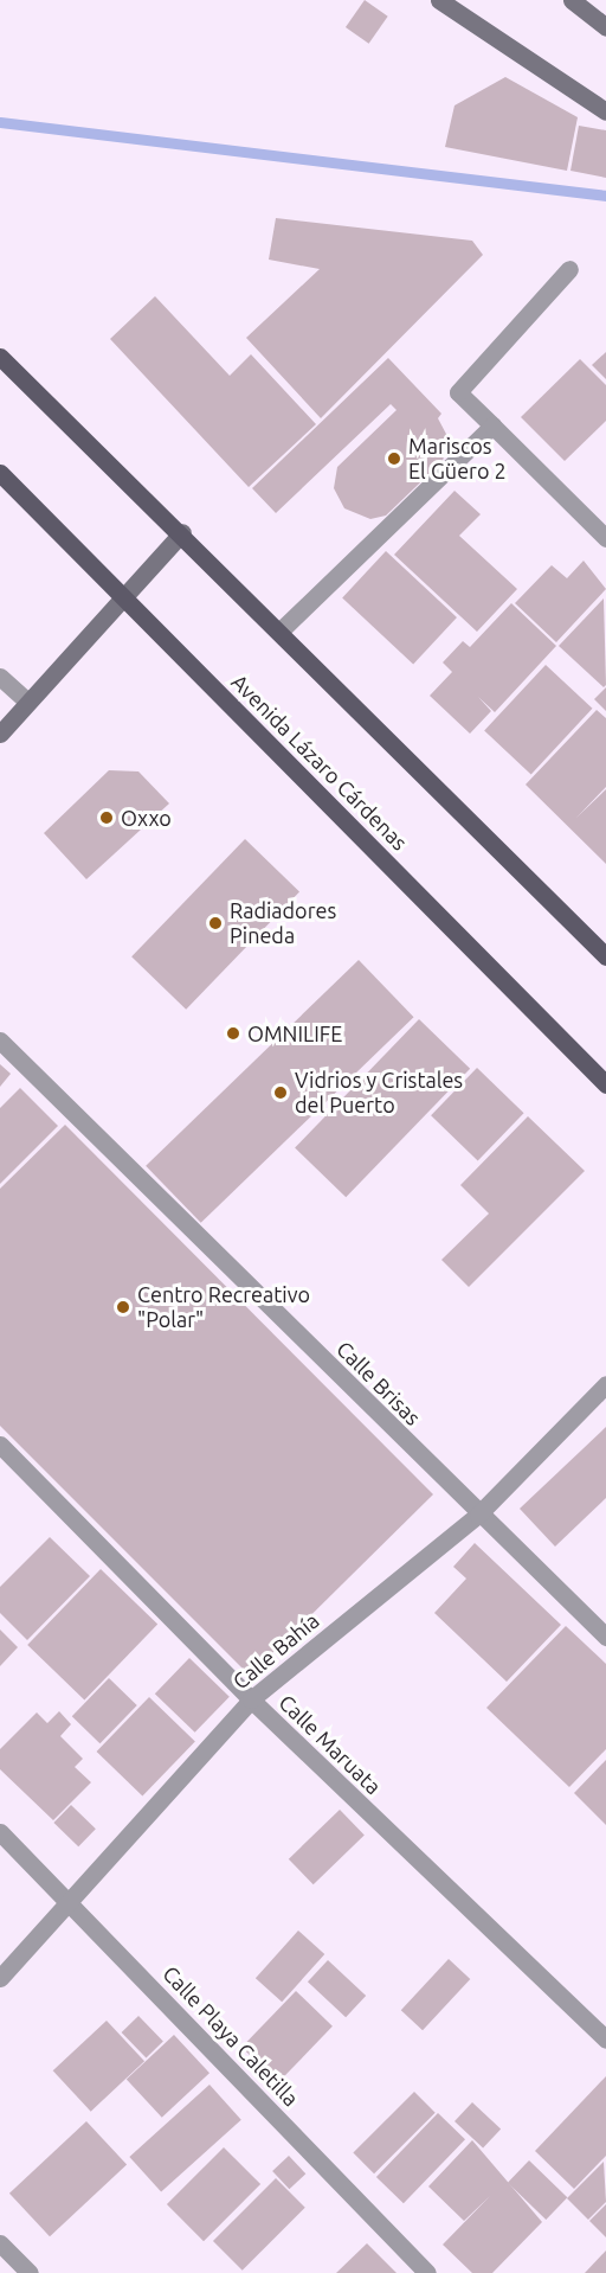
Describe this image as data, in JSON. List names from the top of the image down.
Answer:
{
  "streets": {
    "main road": ["Avenida Lázaro Cárdenas"],
    "street": [
      "Calle Brisas",
      "Calle Bahía",
      "Calle Maruata",
      "Calle Playa Caletilla"
    ]
  },
  "crossings": [
    ["Calle Brisas", "Calle Bahía"],
    ["Calle Bahía", "Calle Maruata"],
    ["Calle Bahía", "Calle Playa Caletilla"]
  ],
  "places": [
    "Mariscos El Güero 2",
    "Oxxo",
    "Radiadores Pineda",
    "OMNILIFE",
    "Vidrios y Cristales del Puerto",
    "Centro Recreativo \"Polar\""
  ]
}
